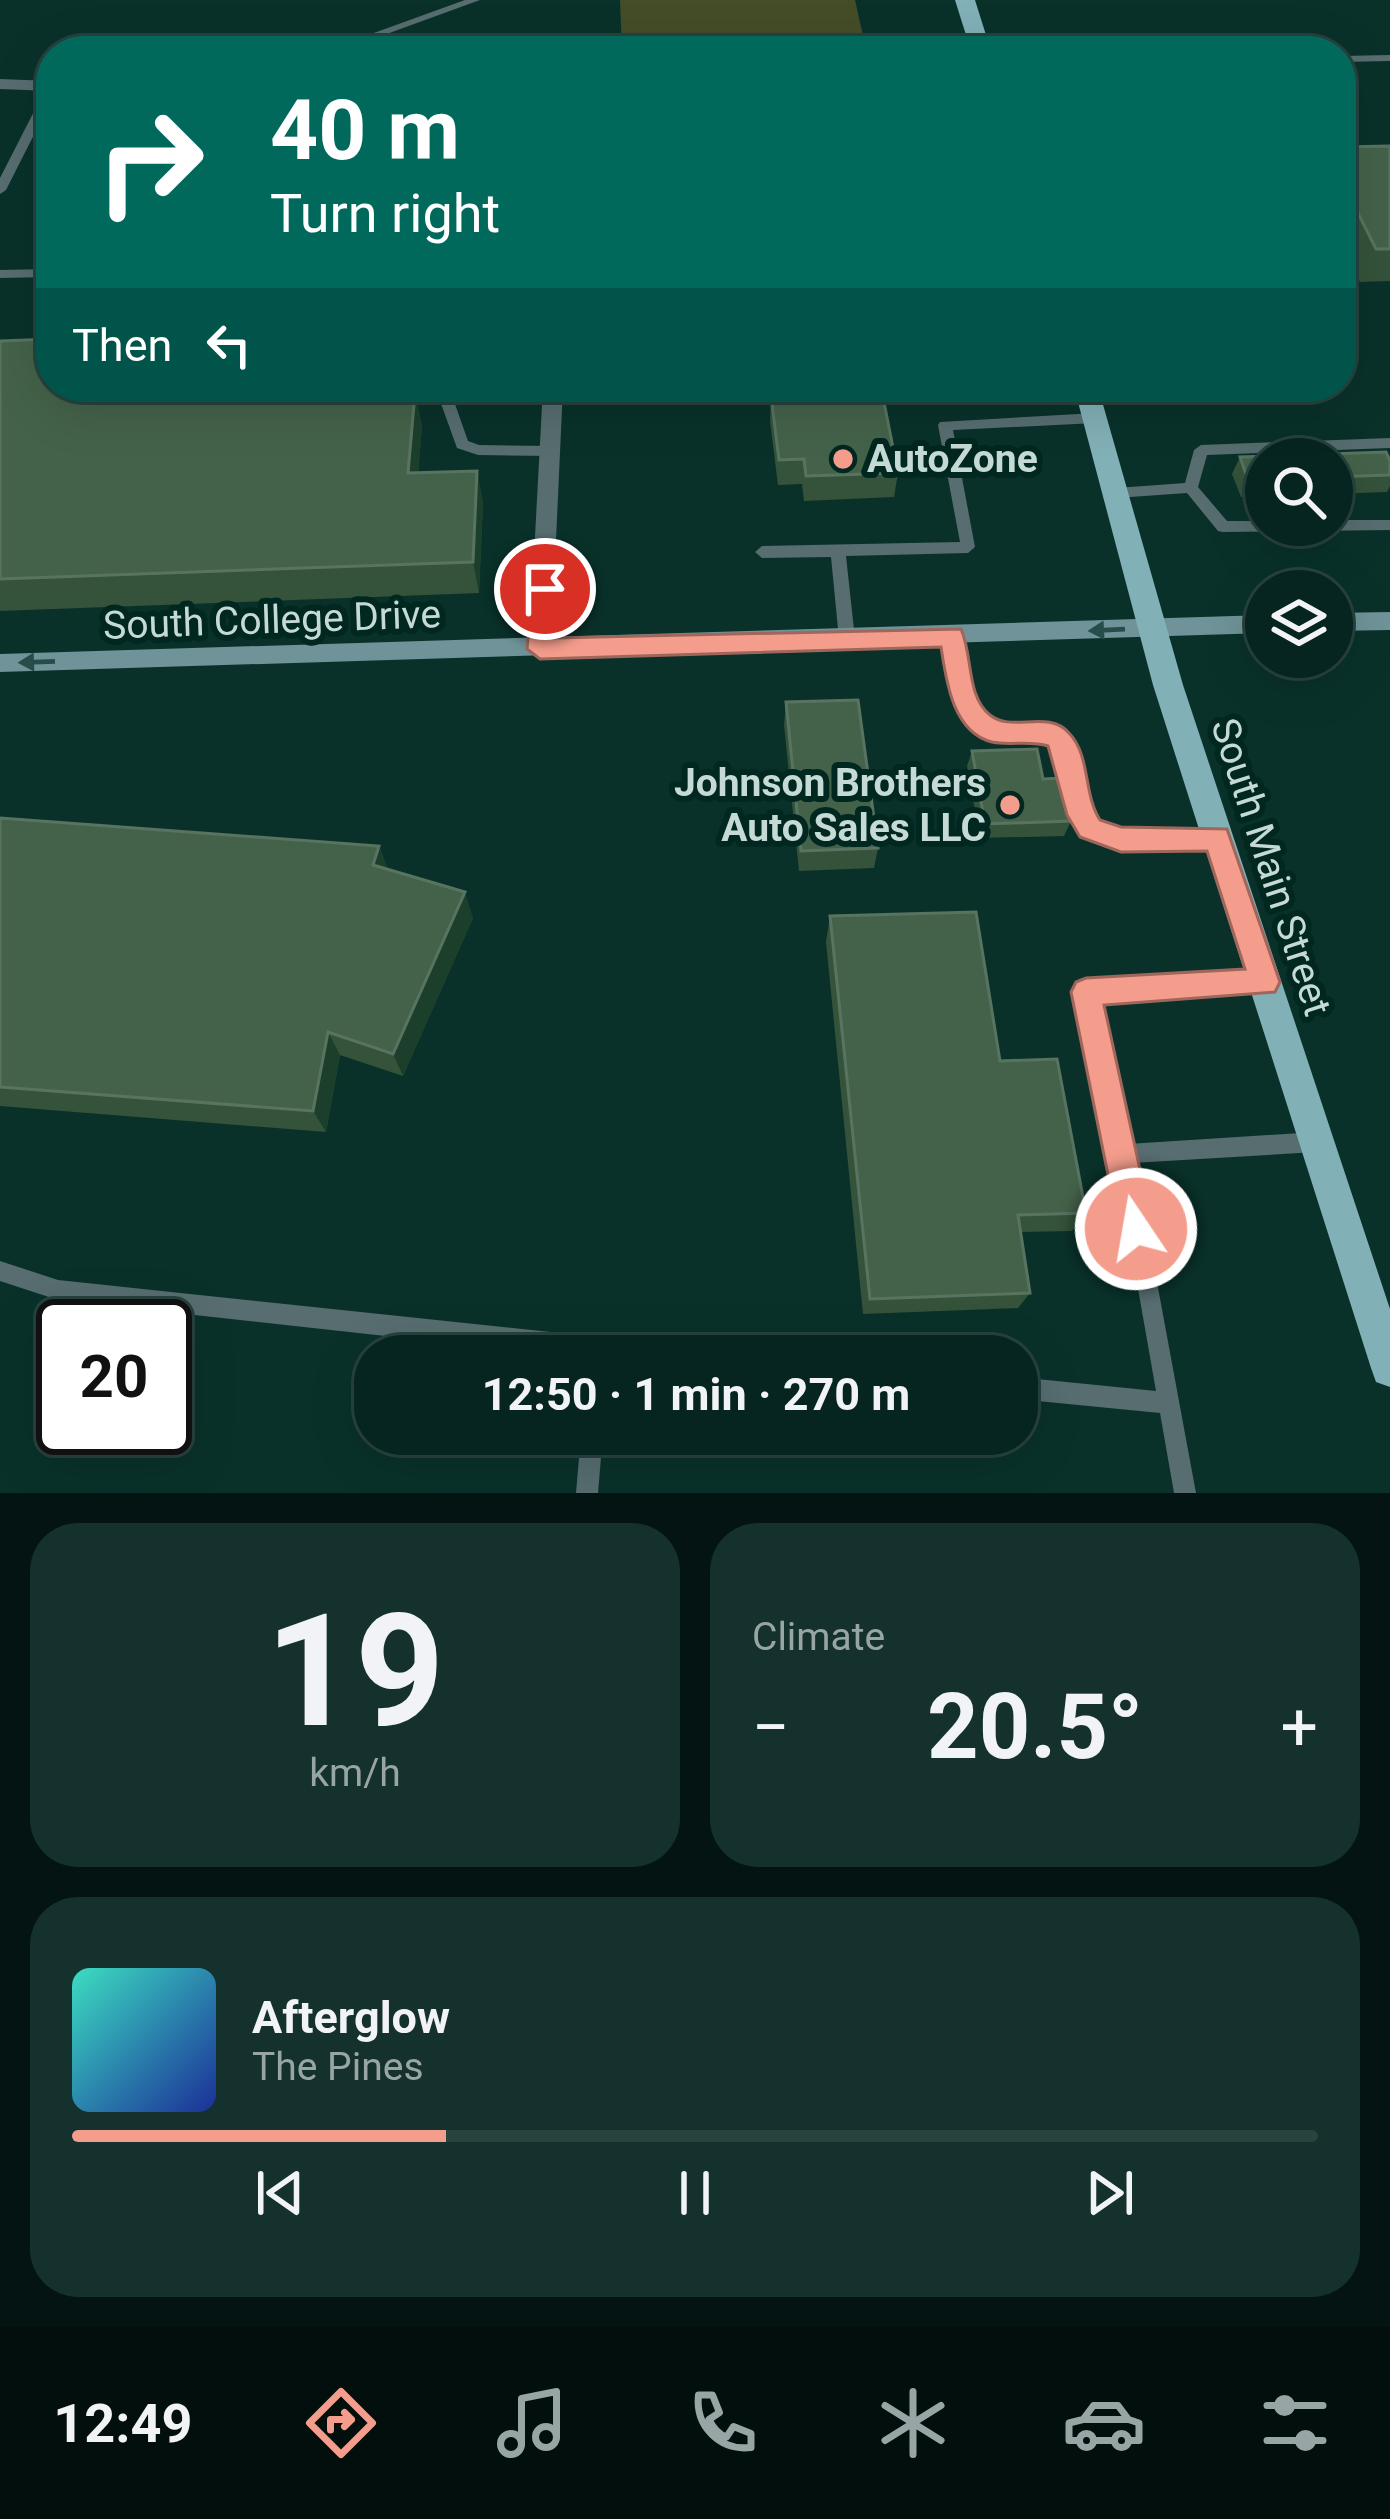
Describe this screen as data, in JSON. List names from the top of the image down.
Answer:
{
  "streets": {
    "main road": ["South College Drive", "South Main Street"]
  },
  "crossings": [
    ["South College Drive", "South Main Street"]
  ],
  "one_way": ["South College Drive"],
  "places": ["AutoZone", "Johnson Brothers Auto Sales LLC"],
  "page": {
    "turn": ["40 m", "Turn right"],
    "then": "Then",
    "limit": "20",
    "trip": "12:50 · 1 min · 270 m",
    "tile": [
      ["19", "km/h"],
      "Climate"
    ],
    "heat": ["−", "20.5°", "+"],
    "song": ["Afterglow", "The Pines"],
    "tabs": "12:49"
  }
}
